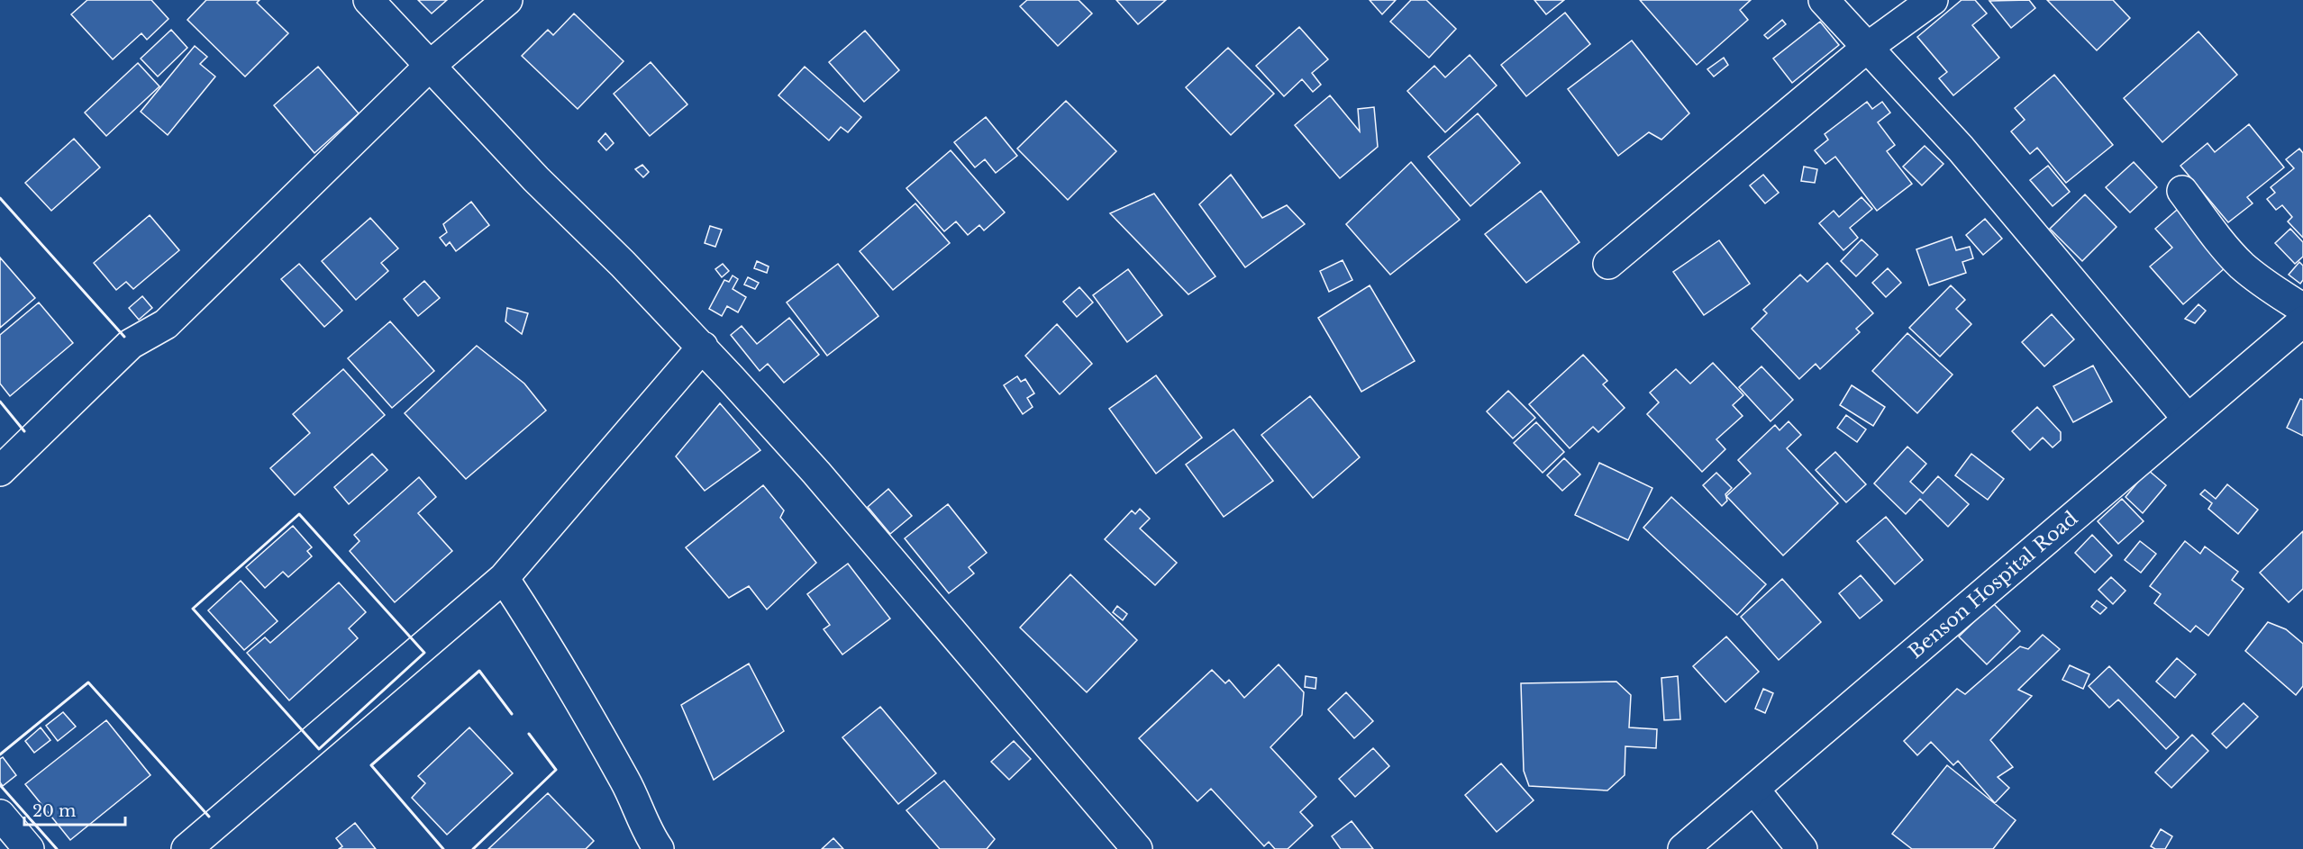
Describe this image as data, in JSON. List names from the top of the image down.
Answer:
{
  "streets": {
    "street": ["Benson Hospital Road"]
  },
  "scale_bar": "20 m"
}
